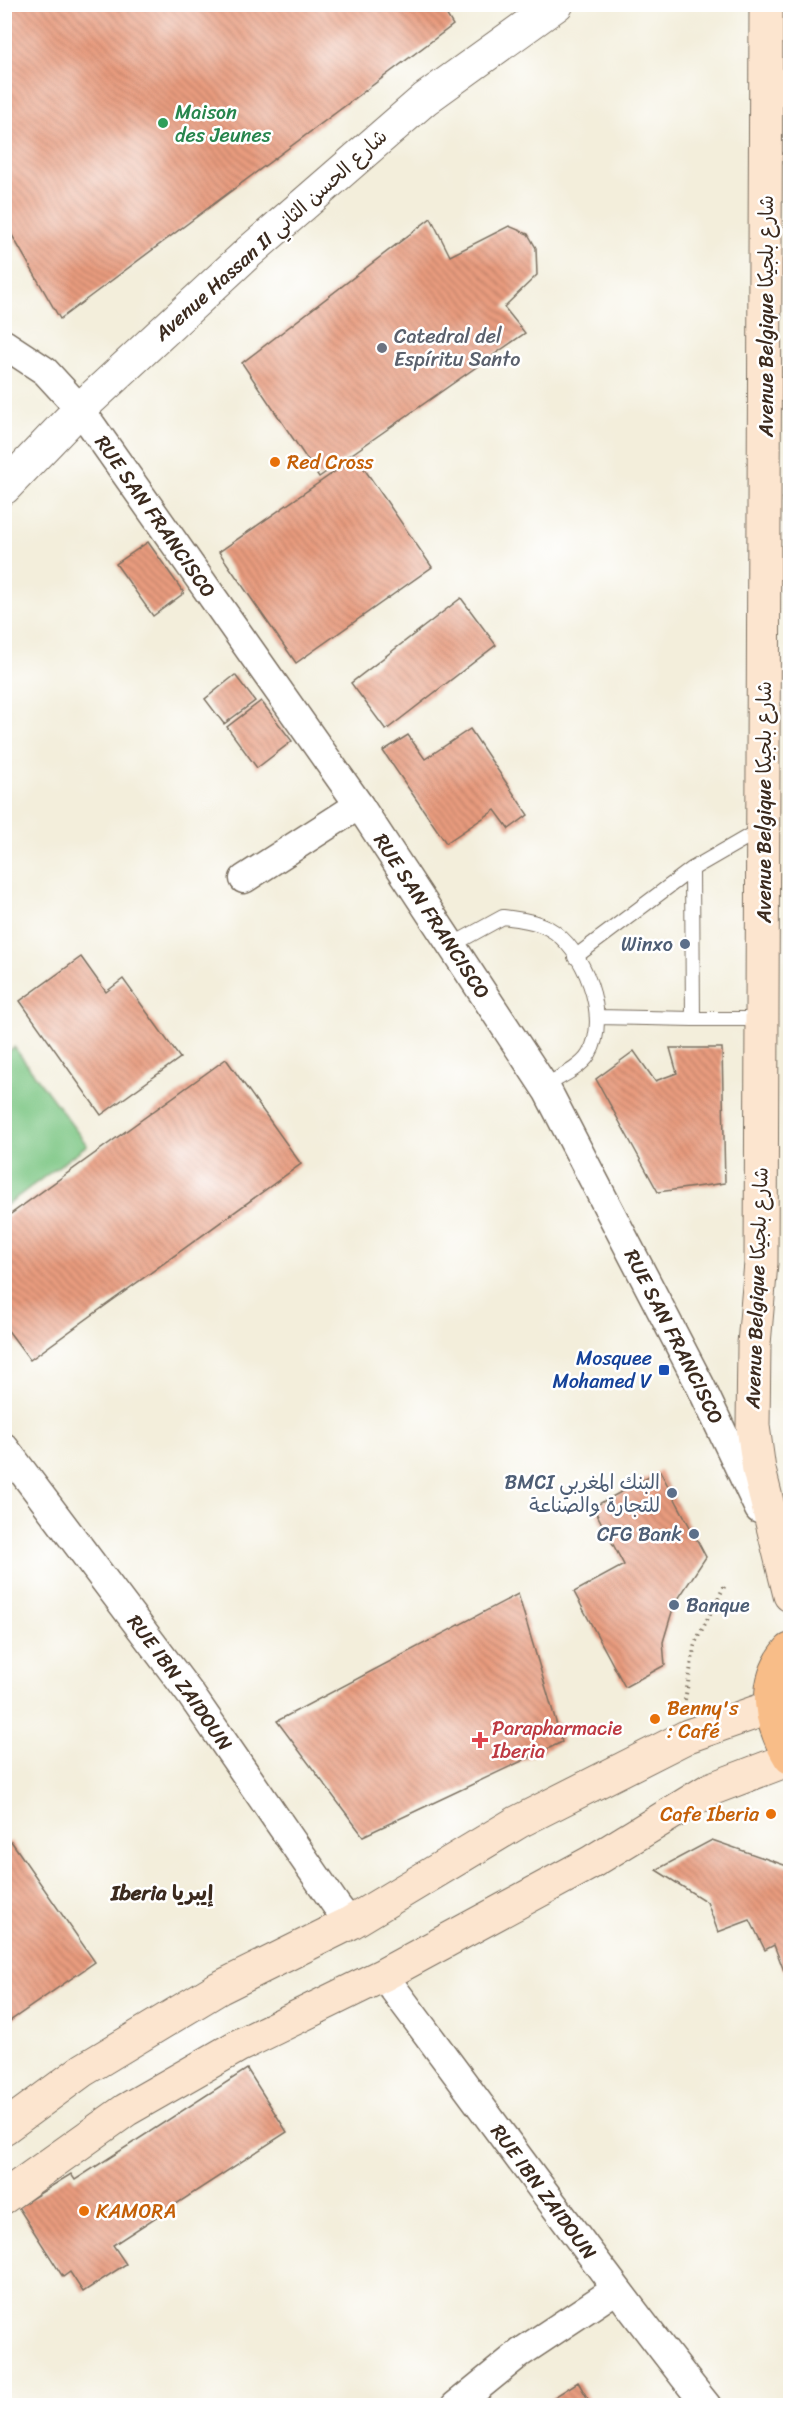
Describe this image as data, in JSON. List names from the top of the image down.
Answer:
{
  "streets": {
    "main road": ["Avenue Belgique شارع بلجيكا"],
    "street": ["Avenue Hassan II شارع الحسن الثاني", "RUE SAN FRANCISCO", "RUE IBN ZAIDOUN"]
  },
  "crossings": [
    ["Avenue Hassan II شارع الحسن الثاني", "RUE SAN FRANCISCO"],
    ["Avenue Belgique شارع بلجيكا", "RUE SAN FRANCISCO"]
  ],
  "districts": ["Iberia إيبريا"],
  "places": {
    "other": [
      "Maison des Jeunes",
      "Catedral del Espíritu Santo",
      "Red Cross",
      "Winxo",
      "BMCI البنك المغربي للتجارة والصناعة",
      "CFG Bank",
      "Banque",
      "Benny's : Café",
      "Cafe Iberia",
      "KAMORA"
    ],
    "transit": ["Mosquee Mohamed V"],
    "health": ["Parapharmacie Iberia"]
  }
}
